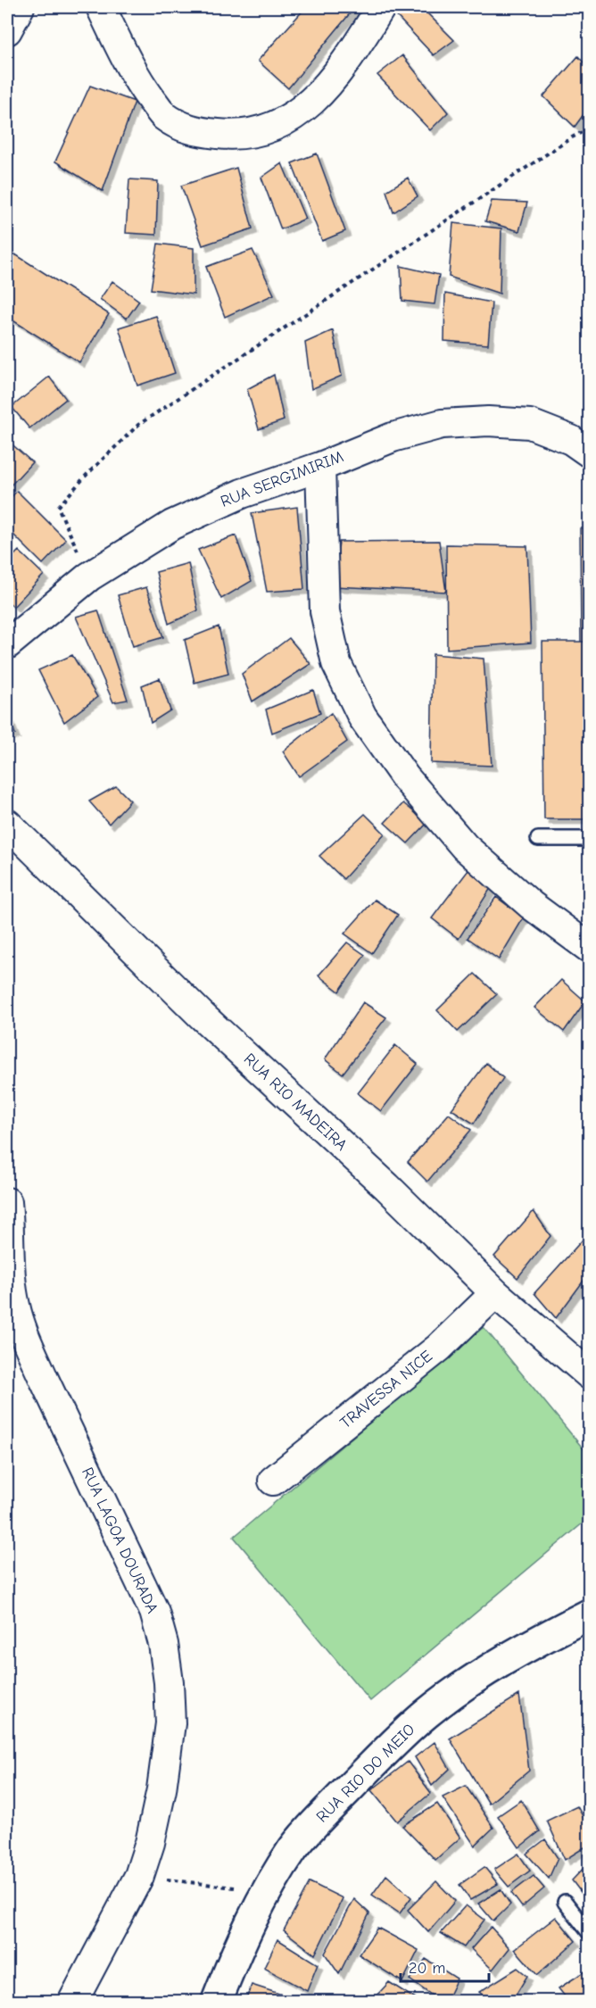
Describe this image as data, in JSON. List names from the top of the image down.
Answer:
{
  "streets": {
    "main road": ["RUA RIO DO MEIO"],
    "street": [
      "RUA SERGIMIRIM",
      "RUA RIO MADEIRA",
      "TRAVESSA NICE",
      "RUA LAGOA DOURADA"
    ]
  },
  "crossings": [
    ["RUA RIO MADEIRA", "TRAVESSA NICE"]
  ],
  "scale_bar": "20 m"
}
